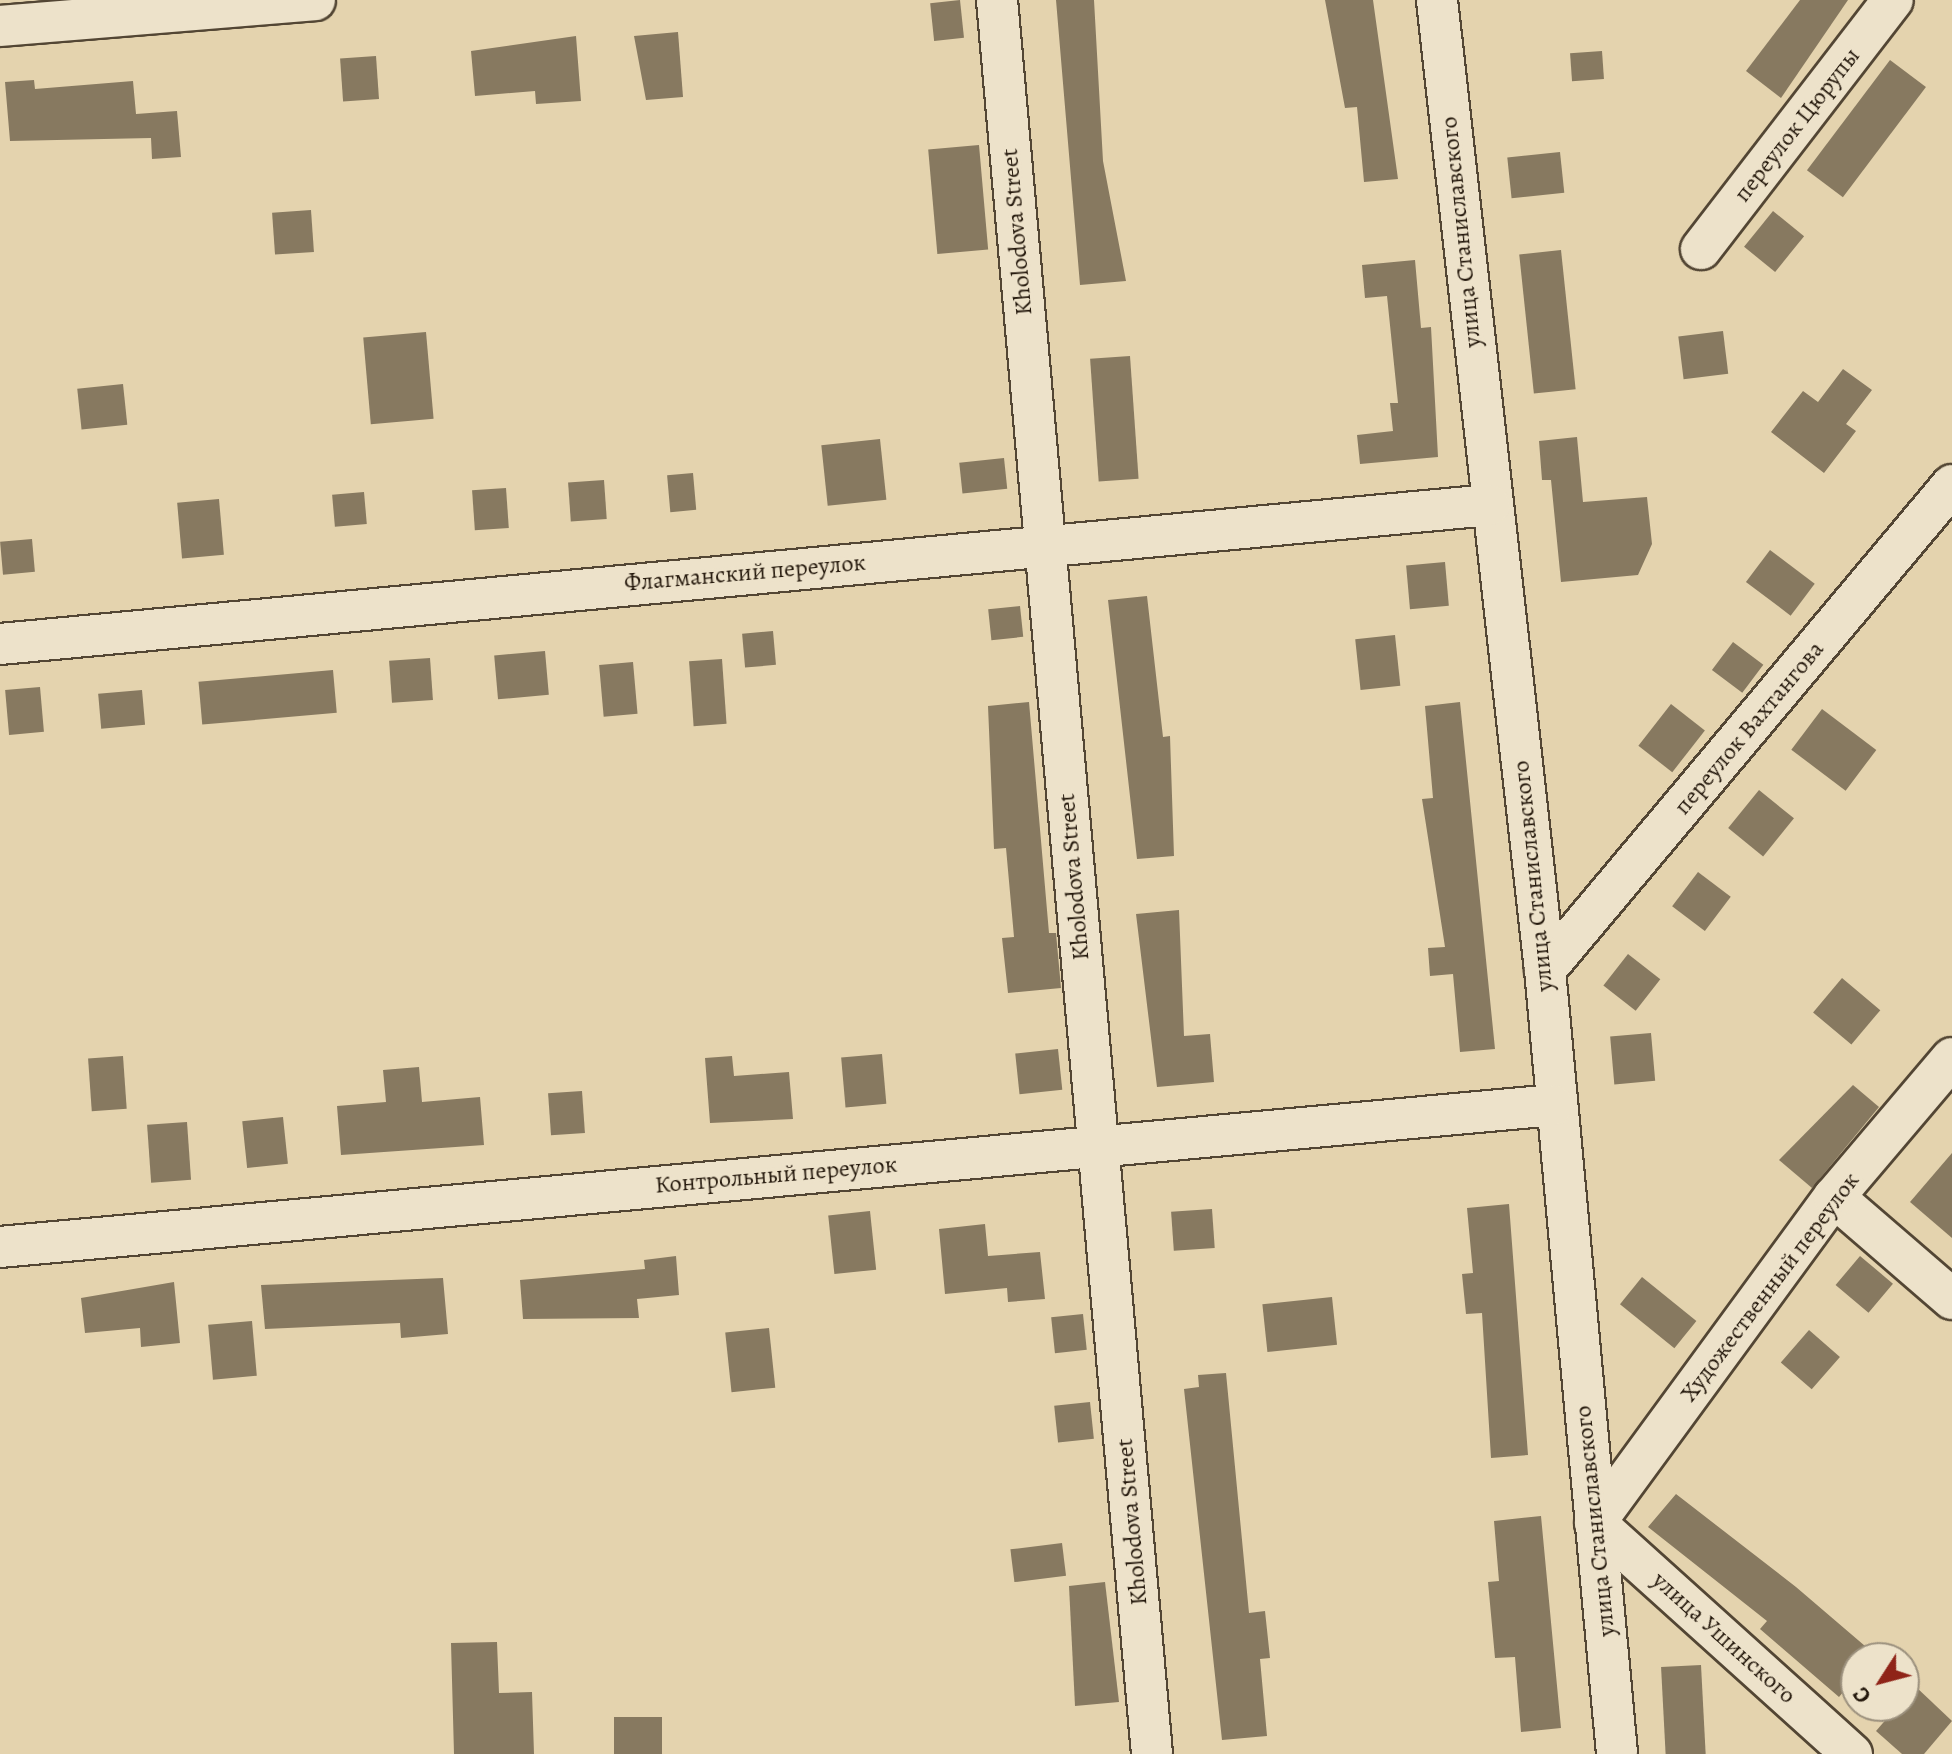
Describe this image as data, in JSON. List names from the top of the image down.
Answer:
{
  "streets": {
    "street": [
      "переулок Цюрупы",
      "Kholodova Street",
      "улица Станиславского",
      "Флагманский переулок",
      "переулок Вахтангова",
      "Контрольный переулок",
      "Художественный переулок",
      "улица Ушинского"
    ]
  },
  "crossings": [
    ["Kholodova Street", "Флагманский переулок"],
    ["Kholodova Street", "Контрольный переулок"],
    ["улица Станиславского", "Флагманский переулок"],
    ["улица Станиславского", "переулок Вахтангова"],
    ["улица Станиславского", "Контрольный переулок"],
    ["улица Станиславского", "Художественный переулок"],
    ["улица Станиславского", "улица Ушинского"],
    ["Художественный переулок", "улица Ушинского"]
  ],
  "north": "bottom left"
}
